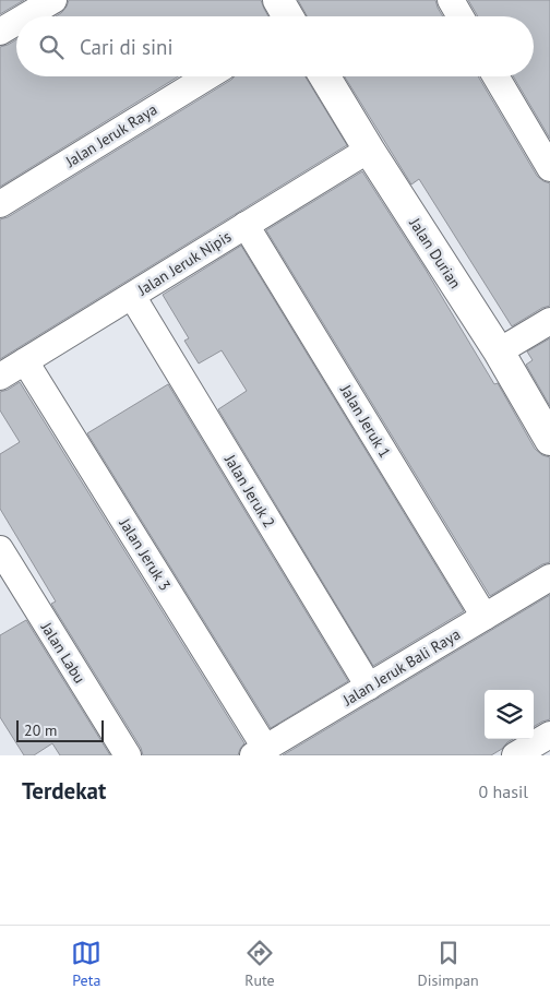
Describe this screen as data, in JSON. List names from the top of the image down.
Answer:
{
  "streets": {
    "street": [
      "Jalan Jeruk Raya",
      "Jalan Durian",
      "Jalan Jeruk Nipis",
      "Jalan Jeruk 1",
      "Jalan Jeruk 2",
      "Jalan Jeruk 3",
      "Jalan Labu",
      "Jalan Jeruk Bali Raya"
    ]
  },
  "crossings": [
    ["Jalan Durian", "Jalan Jeruk Nipis"],
    ["Jalan Jeruk Nipis", "Jalan Jeruk 1"],
    ["Jalan Jeruk Nipis", "Jalan Jeruk 2"],
    ["Jalan Jeruk Nipis", "Jalan Jeruk 3"],
    ["Jalan Jeruk 1", "Jalan Jeruk Bali Raya"],
    ["Jalan Jeruk 2", "Jalan Jeruk Bali Raya"],
    ["Jalan Jeruk 3", "Jalan Jeruk Bali Raya"]
  ],
  "scale_bar": "20 m",
  "page": {
    "search": "Cari di sini",
    "scale": "20 m",
    "heading": ["Terdekat", "0 hasil"],
    "nav": ["Peta", "Rute", "Disimpan"]
  }
}
